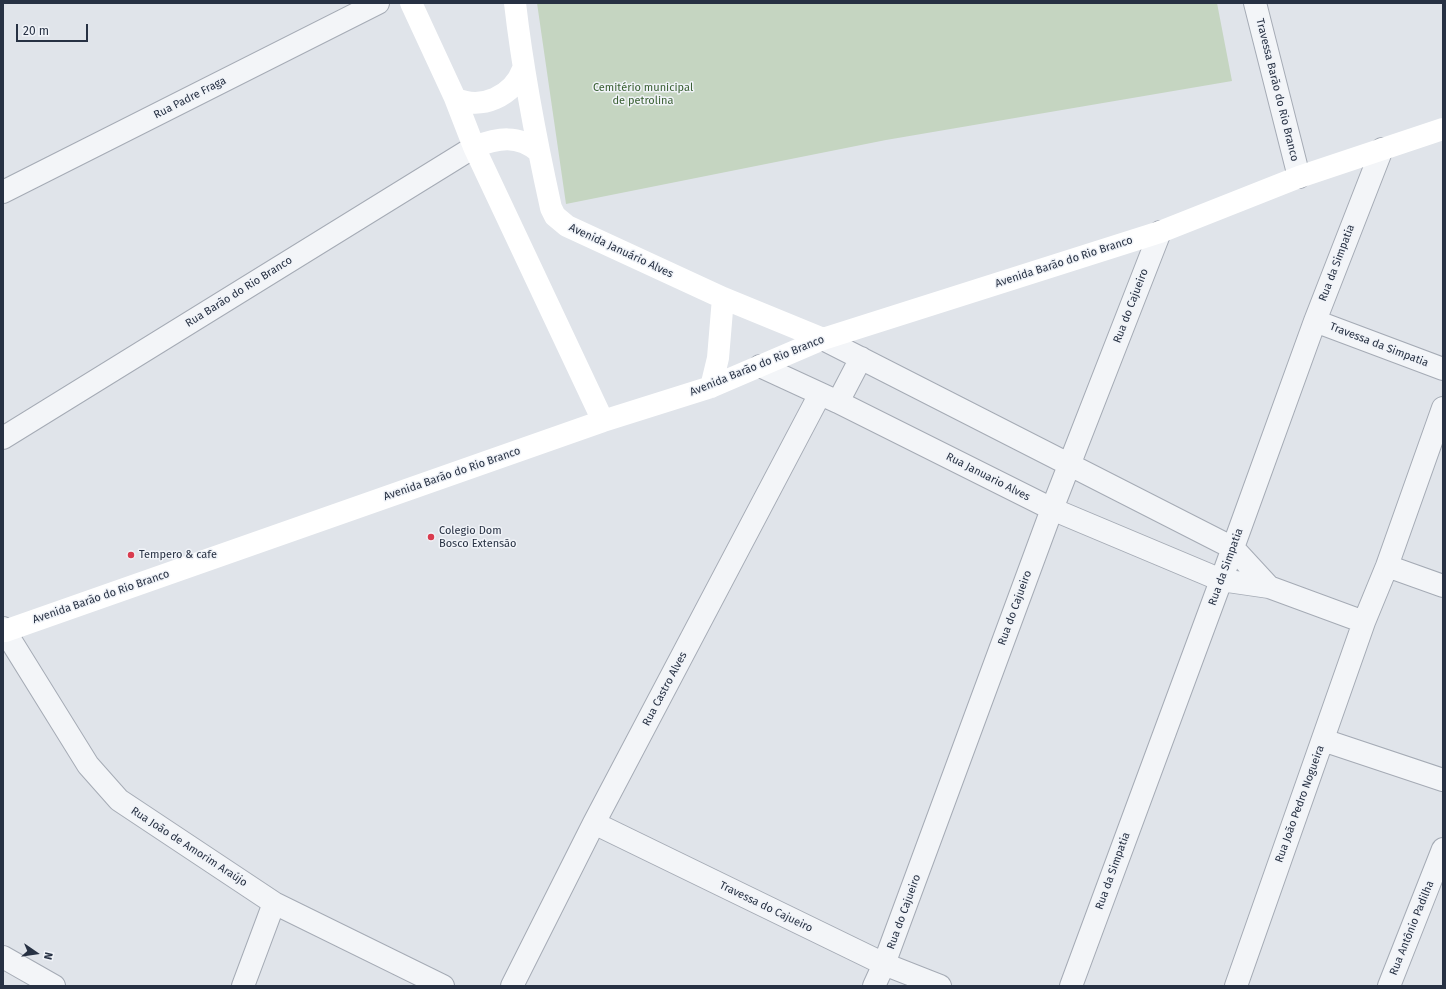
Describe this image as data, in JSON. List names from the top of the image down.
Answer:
{
  "streets": {
    "street": [
      "Travessa Barão do Rio Branco",
      "Rua Padre Fraga",
      "Avenida Januário Alves",
      "Avenida Barão do Rio Branco",
      "Rua da Simpatia",
      "Rua Barão do Rio Branco",
      "Rua do Cajueiro",
      "Travessa da Simpatia",
      "Rua Januario Alves",
      "Rua Castro Alves",
      "Rua João Pedro Nogueira",
      "Rua João de Amorim Araújo",
      "Travessa do Cajueiro",
      "Rua Antônio Padilha"
    ]
  },
  "crossings": [
    ["Travessa Barão do Rio Branco", "Avenida Barão do Rio Branco"],
    ["Avenida Januário Alves", "Avenida Barão do Rio Branco"],
    ["Avenida Barão do Rio Branco", "Rua da Simpatia"],
    ["Avenida Barão do Rio Branco", "Rua do Cajueiro"],
    ["Avenida Barão do Rio Branco", "Rua Januario Alves"],
    ["Avenida Barão do Rio Branco", "Rua João de Amorim Araújo"],
    ["Rua da Simpatia", "Travessa da Simpatia"],
    ["Rua da Simpatia", "Rua Januario Alves"],
    ["Rua do Cajueiro", "Rua Januario Alves"],
    ["Rua do Cajueiro", "Travessa do Cajueiro"],
    ["Rua Januario Alves", "Rua Castro Alves"],
    ["Rua Castro Alves", "Travessa do Cajueiro"]
  ],
  "parks": ["Cemitério municipal de petrolina"],
  "places": ["Colegio Dom Bosco Extensão", "Tempero & cafe"],
  "scale_bar": "20 m",
  "north": "right"
}
